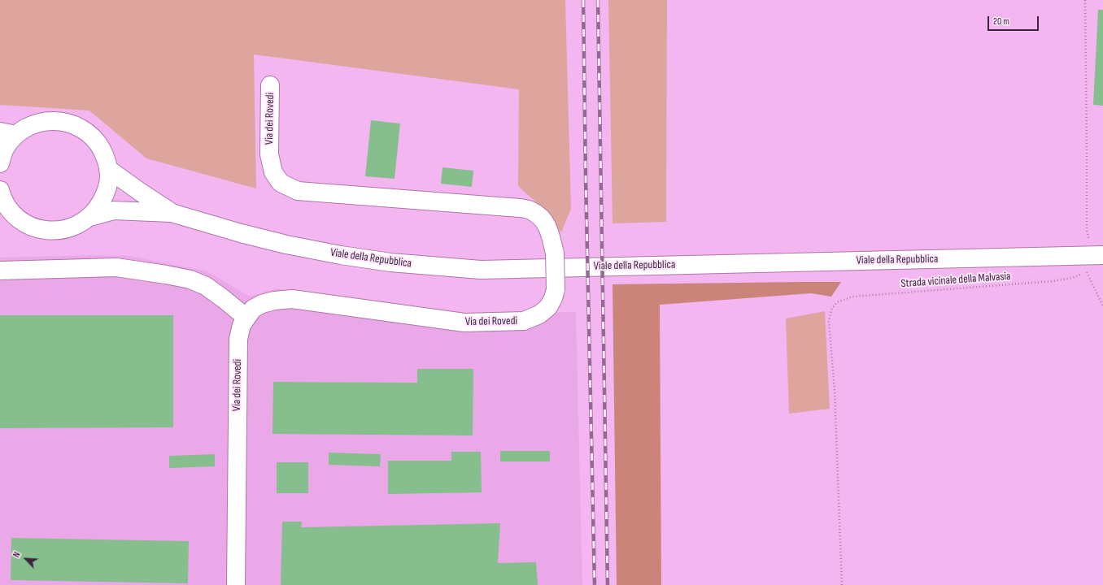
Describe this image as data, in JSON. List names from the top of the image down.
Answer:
{
  "streets": {
    "street": ["Via dei Rovedi", "Viale della Repubblica"],
    "path": ["Strada vicinale della Malvasia"]
  },
  "scale_bar": "20 m",
  "north": "top left"
}
